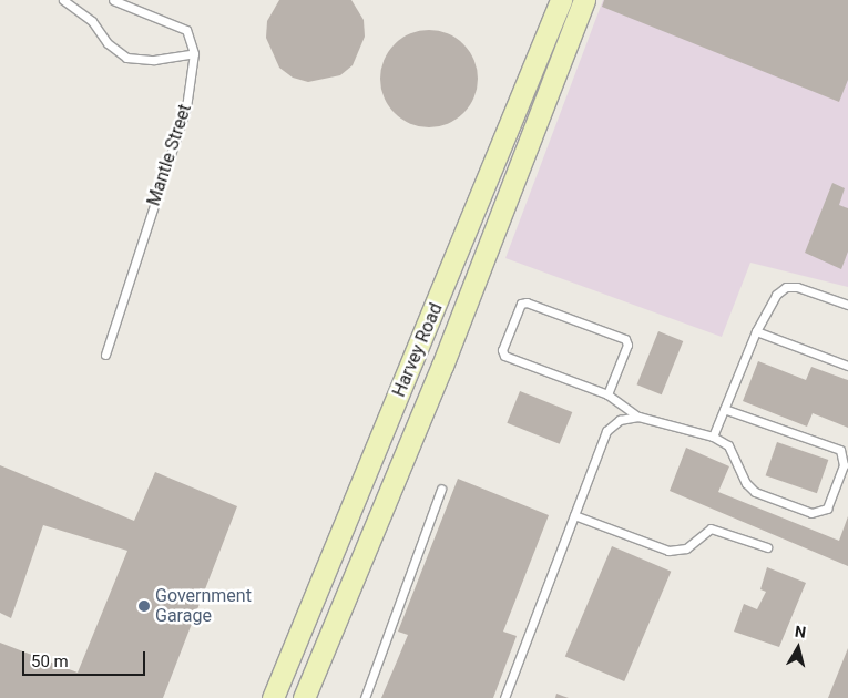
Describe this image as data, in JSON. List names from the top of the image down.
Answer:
{
  "streets": {
    "main road": ["Harvey Road"],
    "lane": ["Mantle Street"]
  },
  "places": ["Government Garage"],
  "scale_bar": "50 m",
  "north": "top"
}
